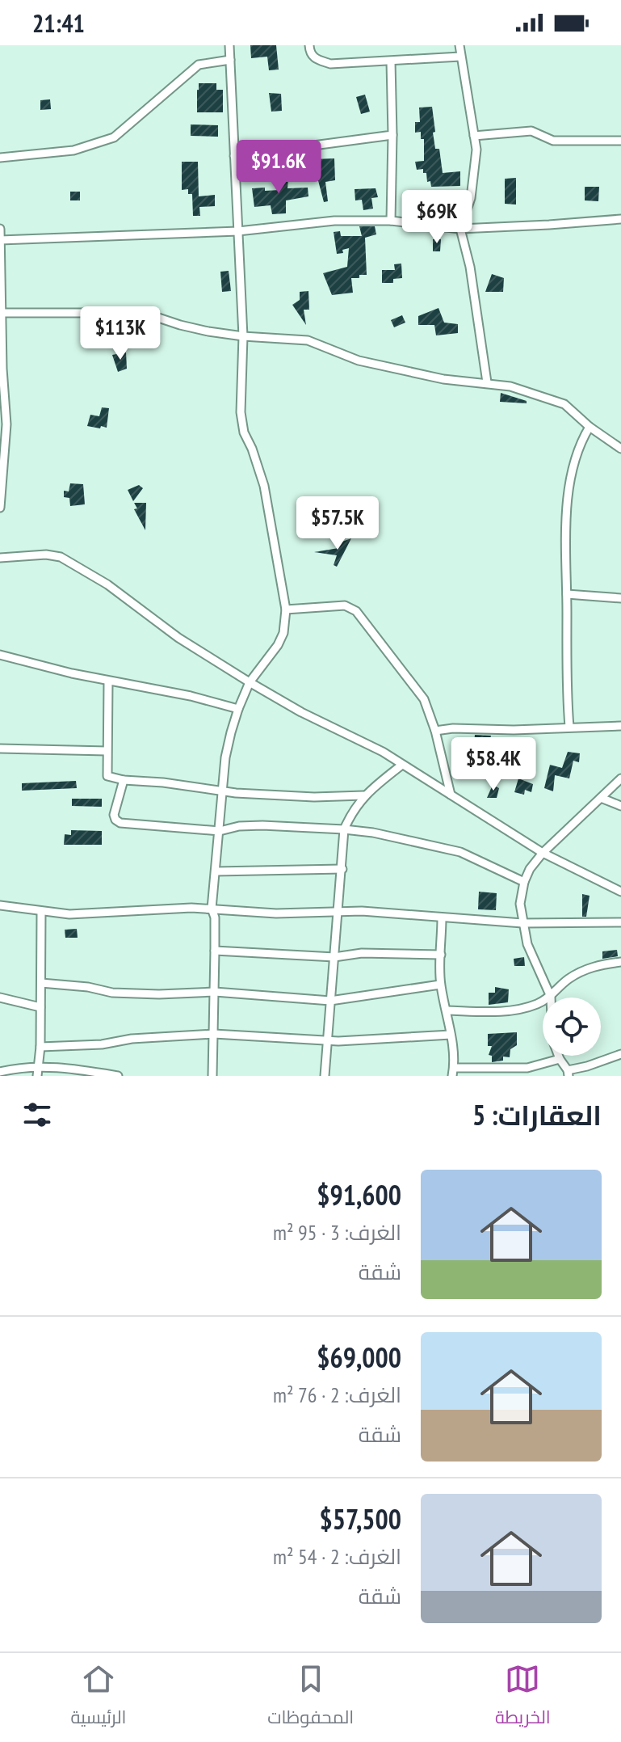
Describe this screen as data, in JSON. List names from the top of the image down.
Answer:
{
  "page": {
    "status": "21:41",
    "price": [
      "$91.6K",
      "$69K",
      "$113K",
      "$57.5K",
      "$58.4K"
    ],
    "heading": "العقارات: 5",
    "list": [
      {
        "name": "$91,600",
        "note": "الغرف: 3 · 95 m² · شقة"
      },
      {
        "name": "$69,000",
        "note": "الغرف: 2 · 76 m² · شقة"
      },
      {
        "name": "$57,500",
        "note": "الغرف: 2 · 54 m² · شقة"
      }
    ],
    "tabs": ["الخريطة", "المحفوظات", "الرئيسية"]
  }
}
